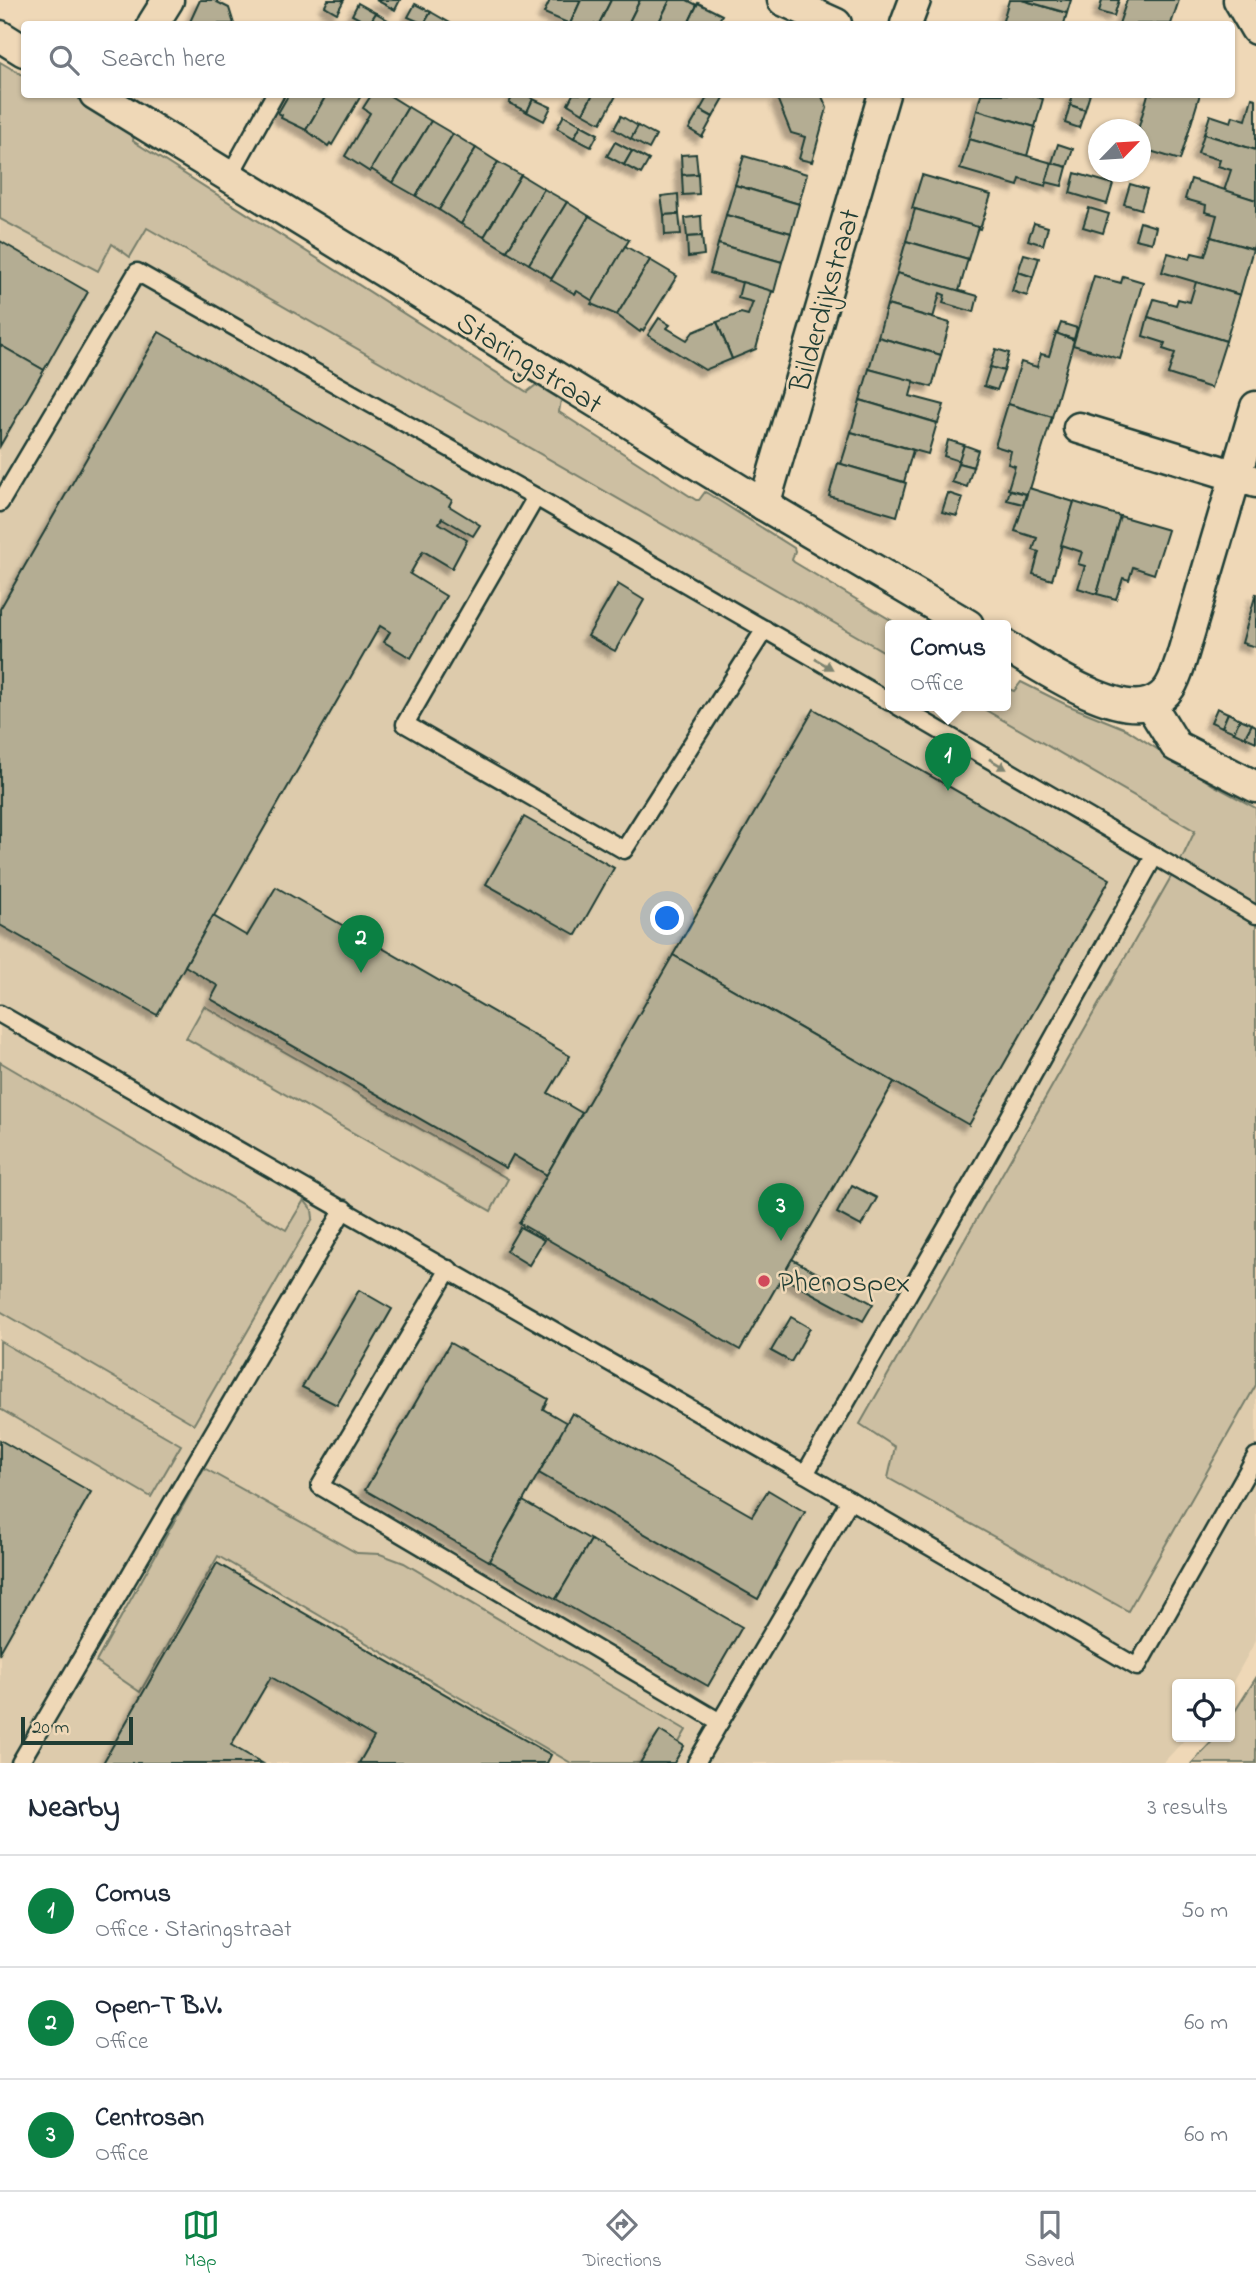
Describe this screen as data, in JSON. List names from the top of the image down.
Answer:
{
  "streets": {
    "street": ["Bilderdijkstraat", "Staringstraat"]
  },
  "crossings": [
    ["Bilderdijkstraat", "Staringstraat"]
  ],
  "places": ["Phenospex"],
  "scale_bar": "20 m",
  "north": "top right",
  "page": {
    "search": "Search here",
    "popup": ["Comus", "Office"],
    "pins": ["1", "2", "3"],
    "scale": "20 m",
    "heading": ["Nearby", "3 results"],
    "list": [
      {
        "mark": "1",
        "name": "Comus",
        "note": "Office · Staringstraat",
        "value": "50 m"
      },
      {
        "mark": "2",
        "name": "Open-T B.V.",
        "note": "Office",
        "value": "60 m"
      },
      {
        "mark": "3",
        "name": "Centrosan",
        "note": "Office",
        "value": "60 m"
      }
    ],
    "nav": ["Map", "Directions", "Saved"]
  }
}
